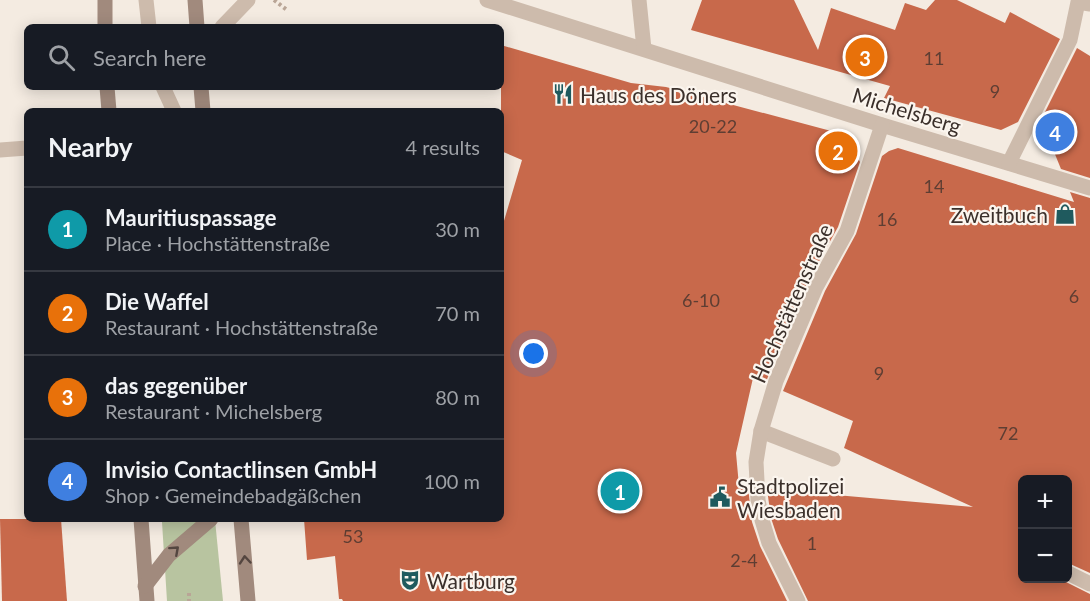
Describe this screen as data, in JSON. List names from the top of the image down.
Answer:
{
  "streets": {
    "street": ["Michelsberg", "Hochstättenstraße"]
  },
  "crossings": [
    ["Michelsberg", "Hochstättenstraße"]
  ],
  "places": {
    "restaurant": ["Haus des Döners"],
    "shop": ["Zweitbuch"],
    "public building": ["Stadtpolizei Wiesbaden"],
    "theatre": ["Wartburg"]
  },
  "house_numbers": [
    "11",
    "9",
    "20-22",
    "14",
    "16",
    "6",
    "6-10",
    "9",
    "72",
    "53",
    "1",
    "2-4"
  ],
  "page": {
    "search": "Search here",
    "pins": [
      "3",
      "4",
      "2",
      "1"
    ],
    "heading": ["Nearby", "4 results"],
    "list": [
      {
        "mark": "1",
        "name": "Mauritiuspassage",
        "note": "Place · Hochstättenstraße",
        "value": "30 m"
      },
      {
        "mark": "2",
        "name": "Die Waffel",
        "note": "Restaurant · Hochstättenstraße",
        "value": "70 m"
      },
      {
        "mark": "3",
        "name": "das gegenüber",
        "note": "Restaurant · Michelsberg",
        "value": "80 m"
      },
      {
        "mark": "4",
        "name": "Invisio Contactlinsen GmbH",
        "note": "Shop · Gemeindebadgäßchen",
        "value": "100 m"
      }
    ],
    "map_buttons": ["+", "−"]
  }
}
